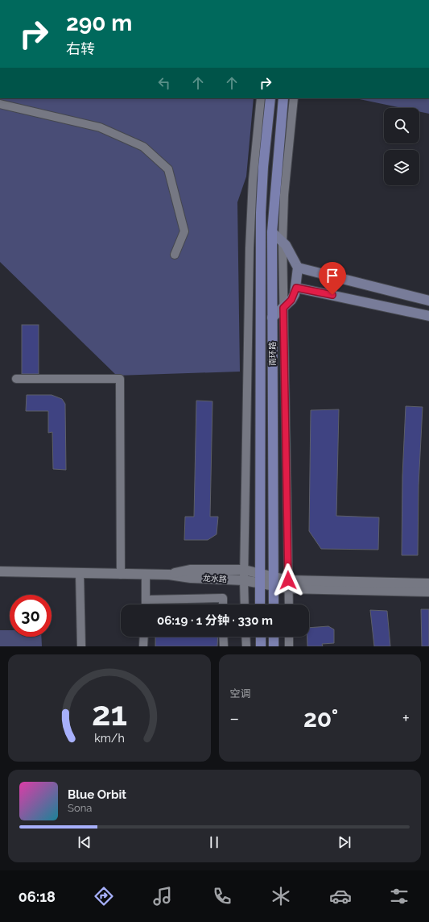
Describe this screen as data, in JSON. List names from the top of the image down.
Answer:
{
  "streets": {
    "main road": ["南环路"],
    "street": ["龙水路"]
  },
  "crossings": [
    ["南环路", "龙水路"]
  ],
  "page": {
    "turn": ["290 m", "右转"],
    "limit": "30",
    "trip": "06:19 · 1 分钟 · 330 m",
    "tile": "空调",
    "heat": ["−", "20°", "+"],
    "song": ["Blue Orbit", "Sona"],
    "tabs": "06:18",
    "gauge": ["21", "km/h"]
  }
}
